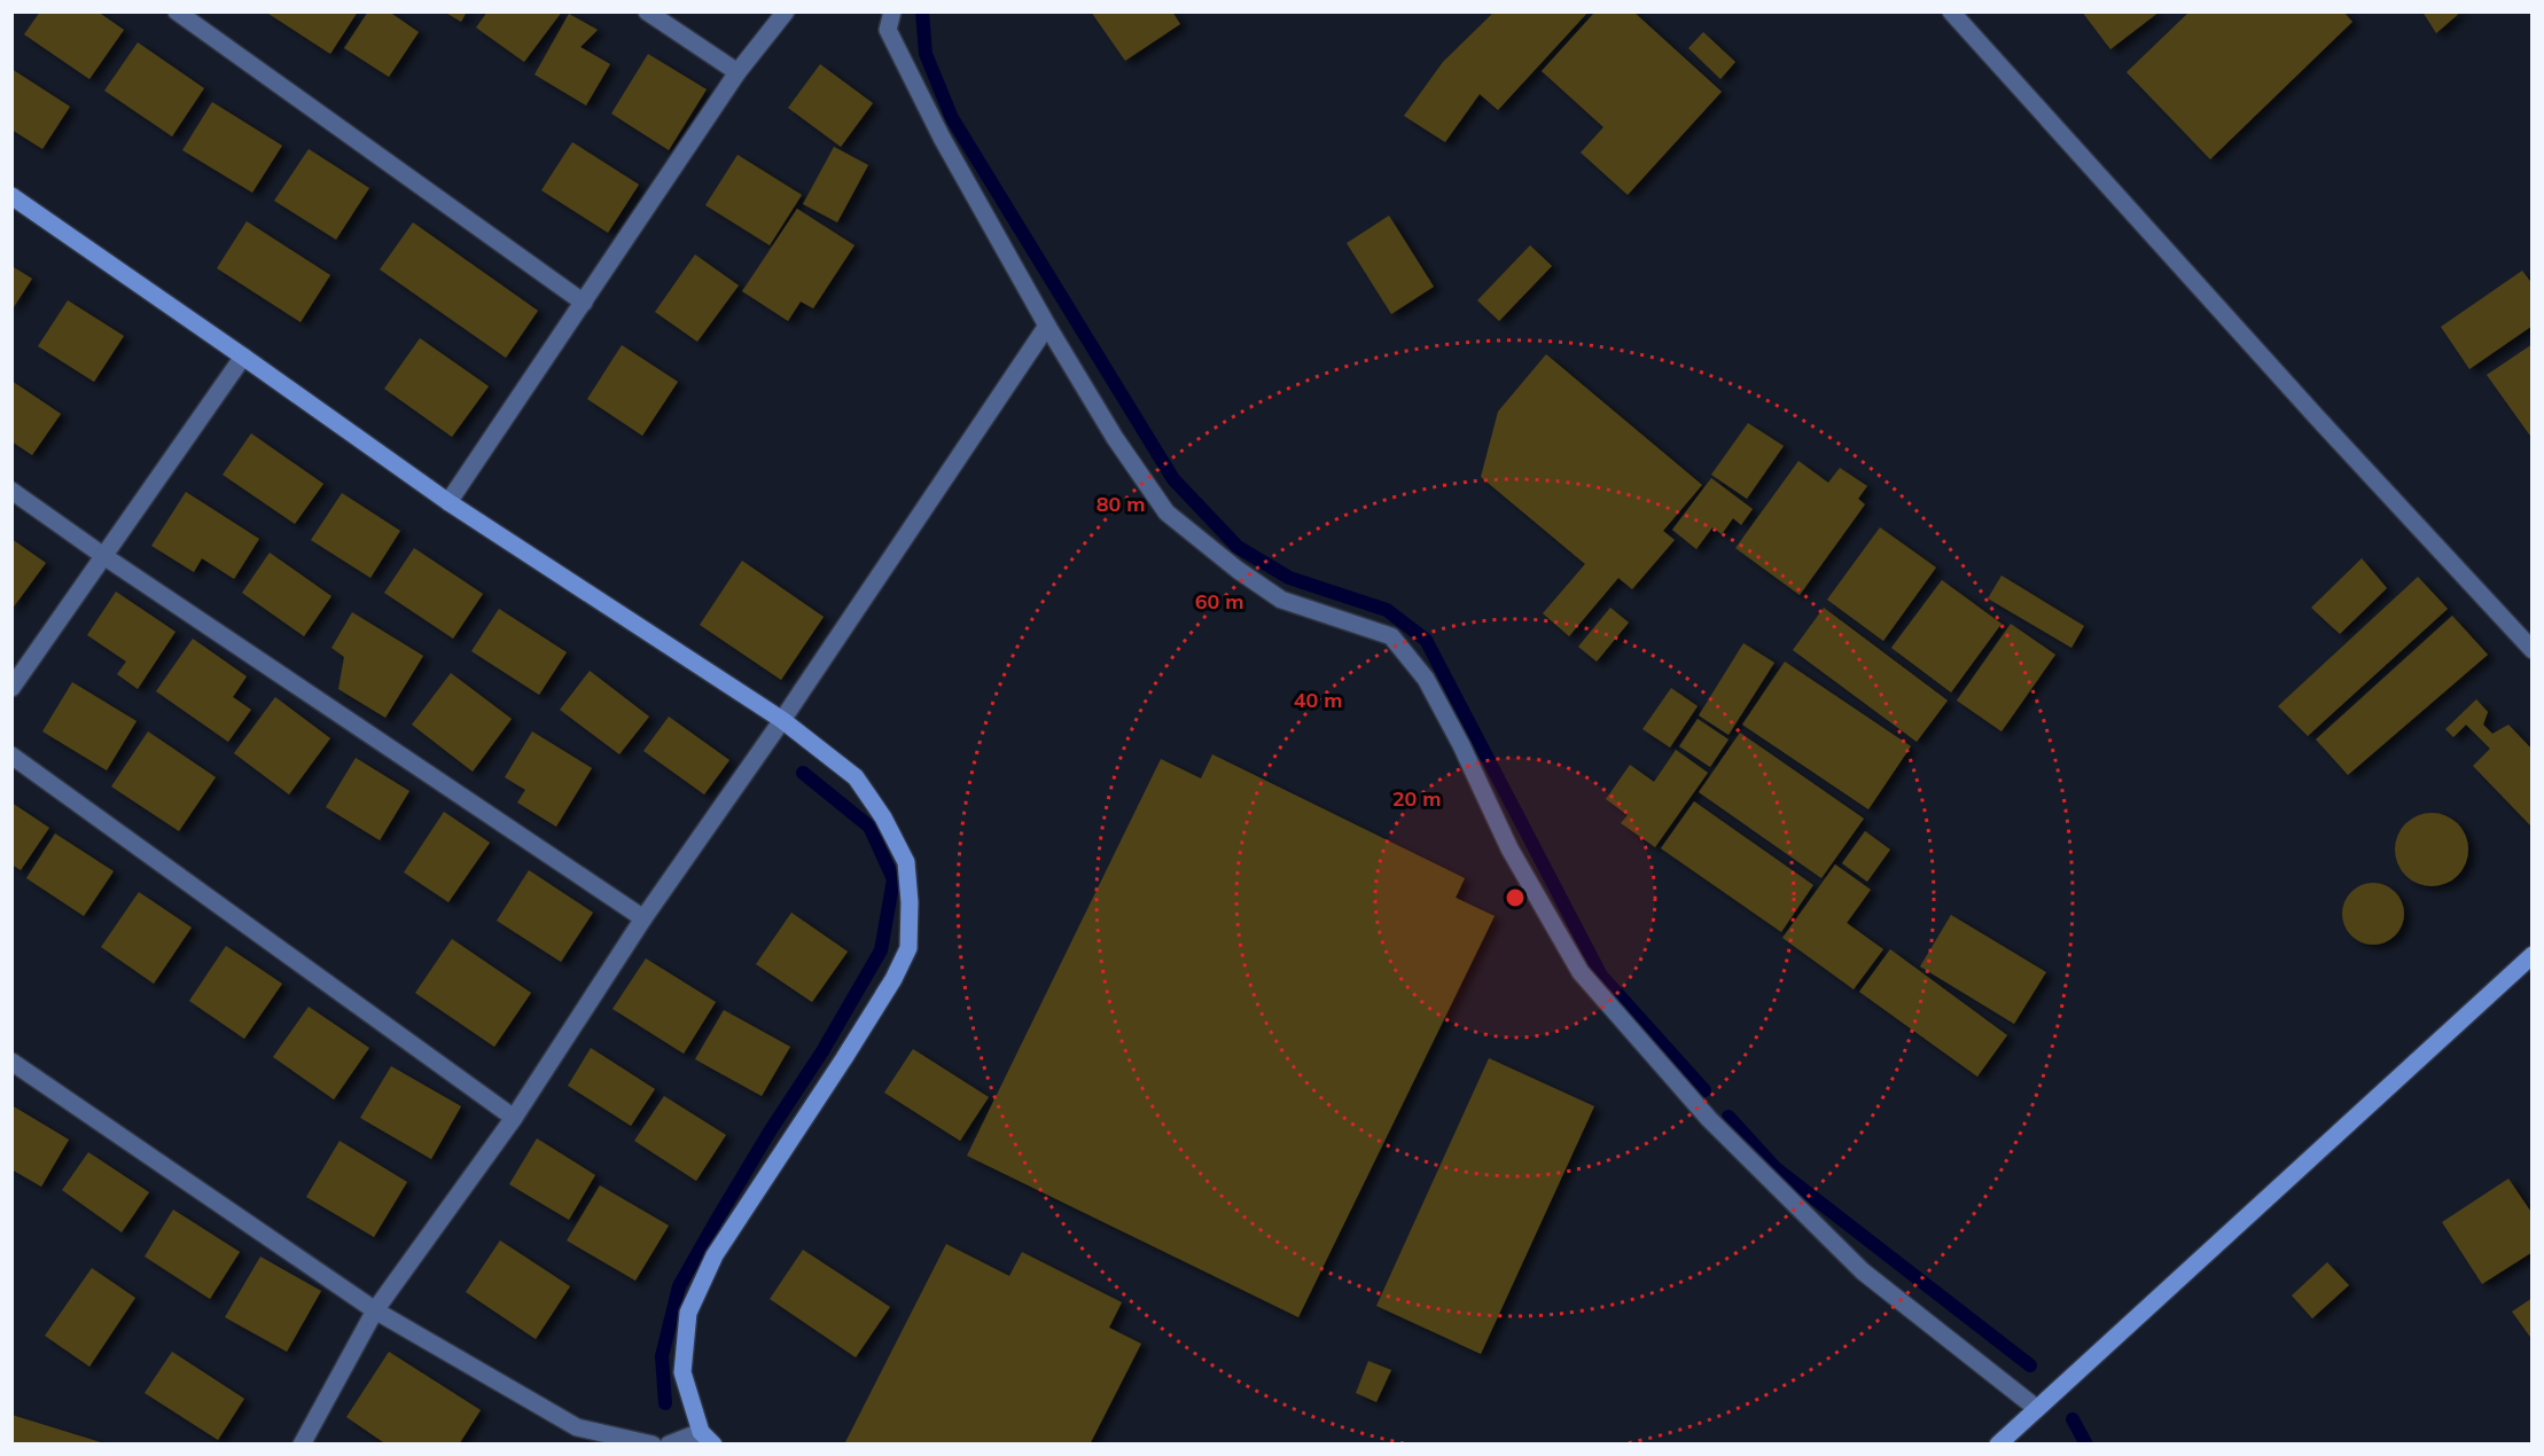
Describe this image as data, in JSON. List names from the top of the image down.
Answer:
{
  "rings": [
    "80 m",
    "60 m",
    "40 m",
    "20 m"
  ]
}
